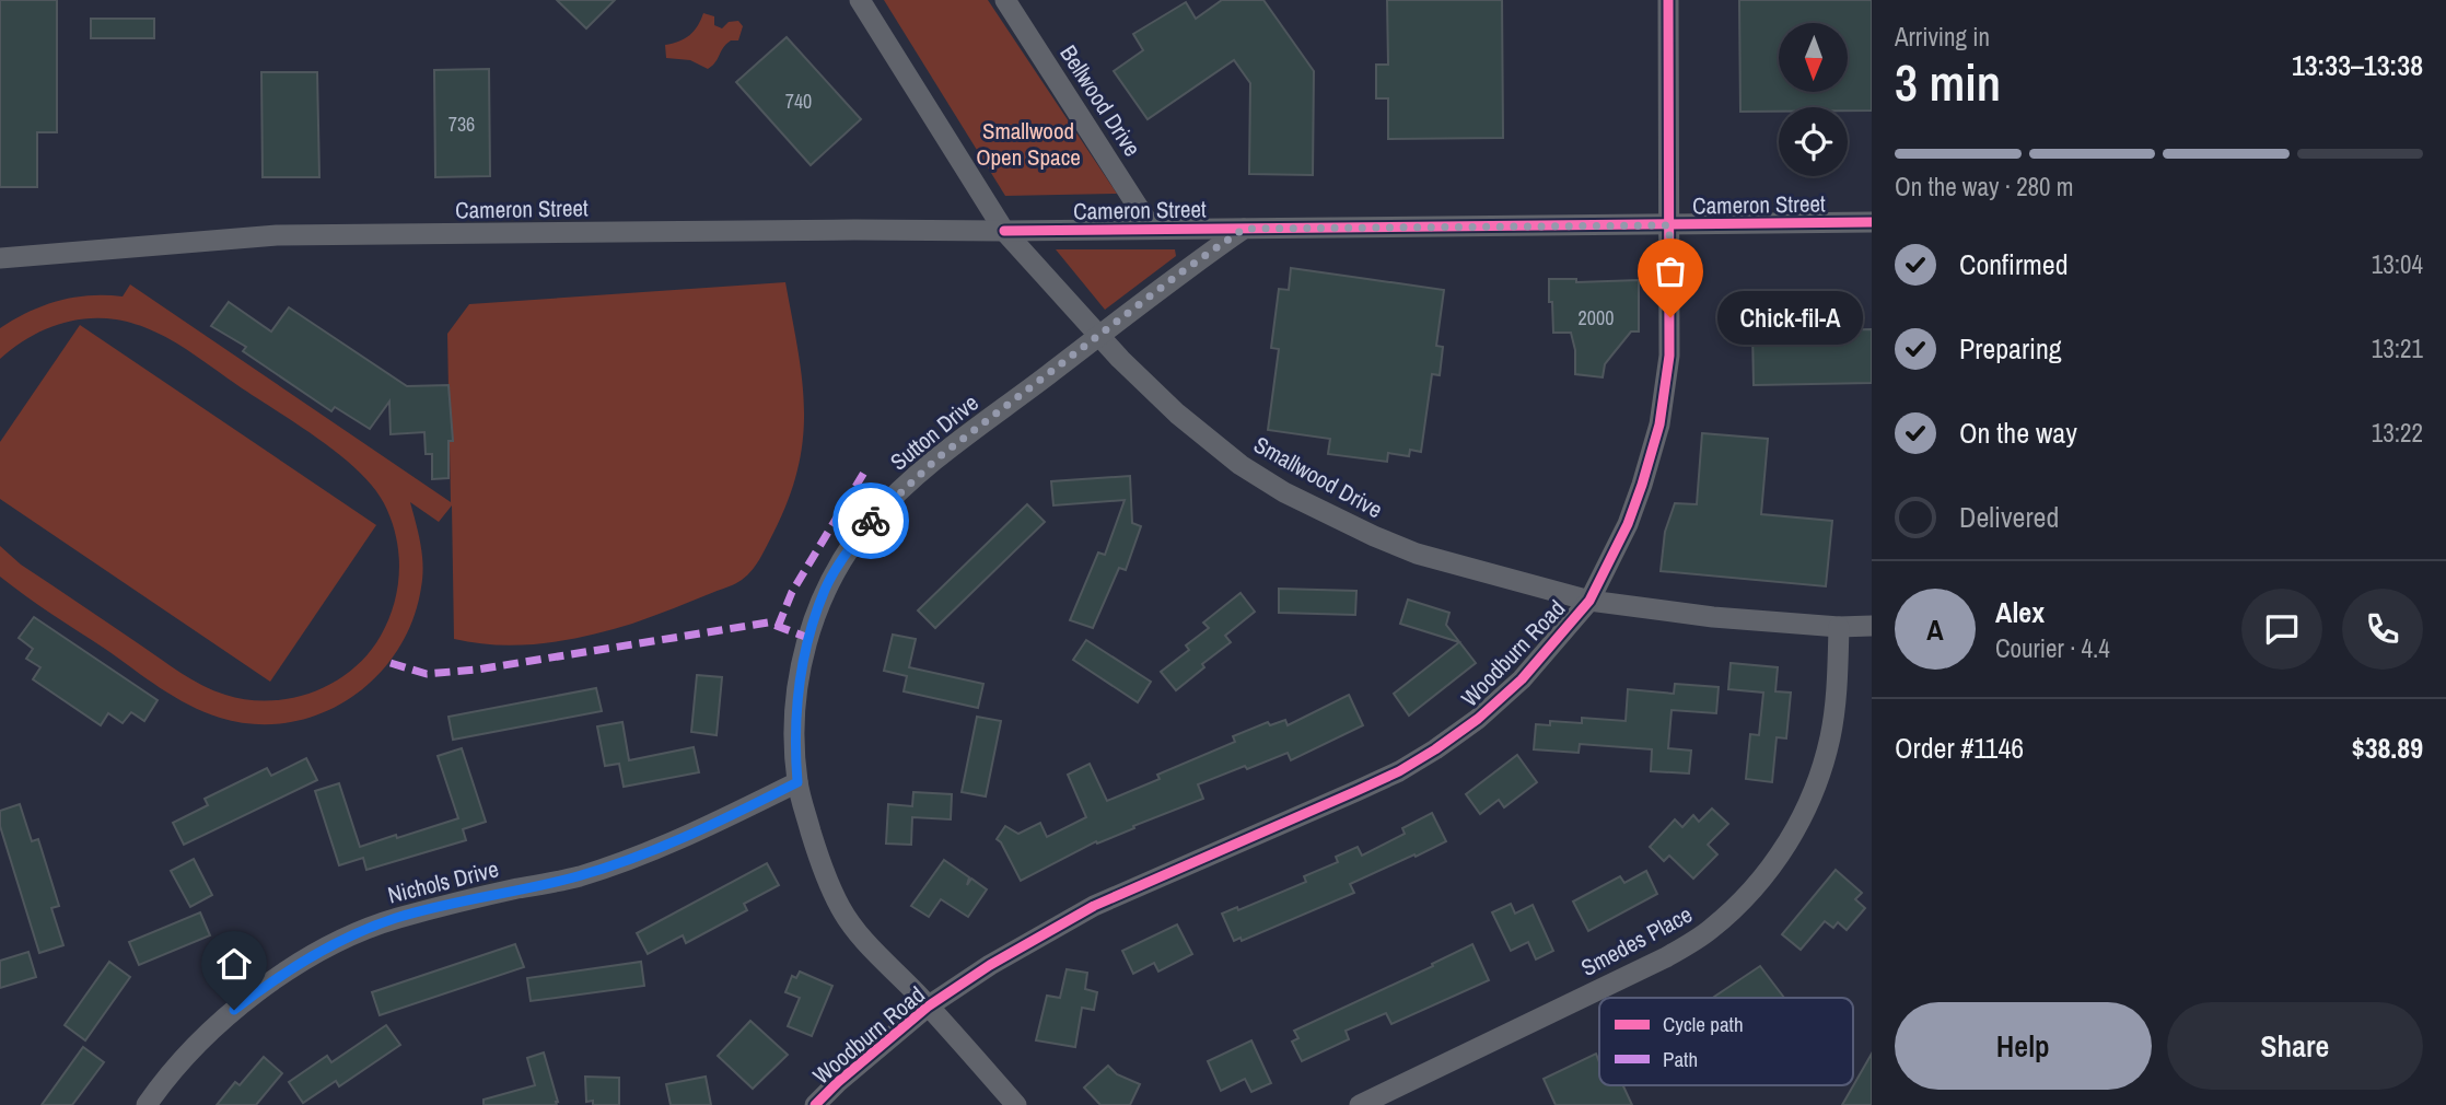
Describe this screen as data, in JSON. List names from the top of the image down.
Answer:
{
  "streets": {
    "street": [
      "Bellwood Drive",
      "Cameron Street",
      "Sutton Drive",
      "Smallwood Drive",
      "Woodburn Road",
      "Nichols Drive",
      "Smedes Place"
    ]
  },
  "crossings": [
    ["Bellwood Drive", "Cameron Street"],
    ["Cameron Street", "Sutton Drive"],
    ["Cameron Street", "Smallwood Drive"],
    ["Cameron Street", "Woodburn Road"],
    ["Sutton Drive", "Smallwood Drive"],
    ["Sutton Drive", "Woodburn Road"],
    ["Sutton Drive", "Nichols Drive"],
    ["Smallwood Drive", "Woodburn Road"],
    ["Smallwood Drive", "Smedes Place"]
  ],
  "parks": ["Smallwood Open Space"],
  "places": ["Chick-fil-A"],
  "house_numbers": ["740", "736", "2000"],
  "legend": ["Cycle path", "Path"],
  "north": "bottom",
  "page": {
    "heading": ["3 min", "Arriving in", "13:33–13:38"],
    "panel": [
      "Alex",
      "Courier · 4.4",
      "Order #1146",
      "$38.89"
    ],
    "bar": "On the way · 280 m",
    "list": [
      ["Confirmed", "13:04"],
      ["Preparing", "13:21"],
      ["On the way", "13:22"],
      "Delivered"
    ],
    "bubble": "Chick-fil-A",
    "round": "A",
    "buttons": ["Help", "Share"]
  }
}
